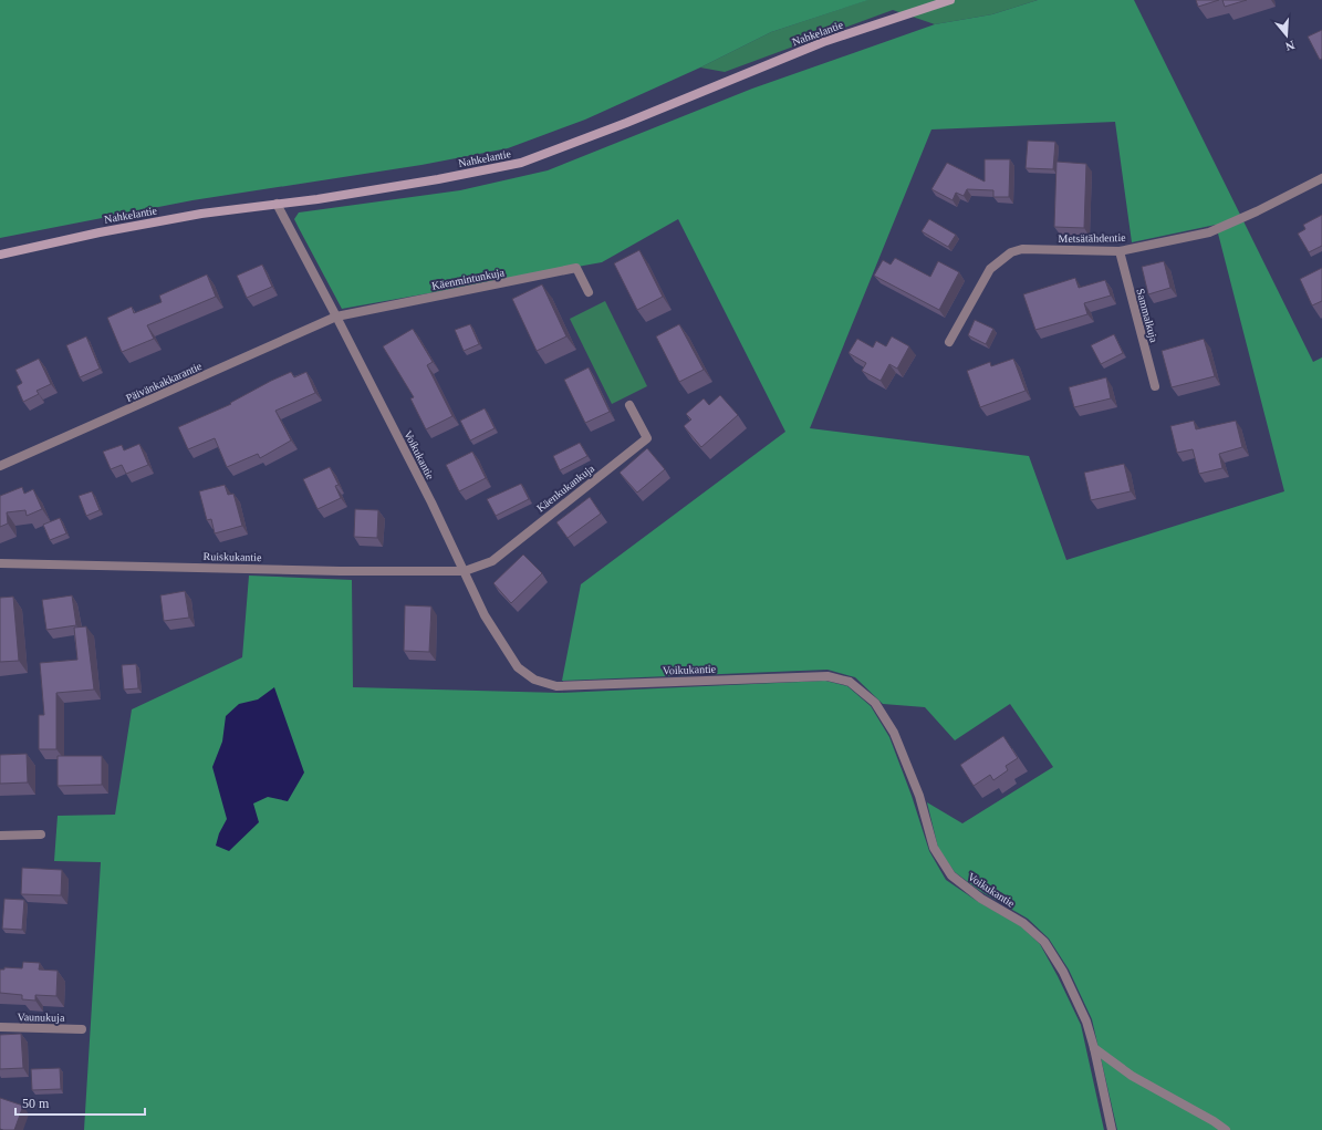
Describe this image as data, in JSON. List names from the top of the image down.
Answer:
{
  "streets": {
    "main road": ["Nahkelantie"],
    "street": [
      "Metsätähdentie",
      "Käenmintunkuja",
      "Sammalkuja",
      "Päivänkakkarantie",
      "Voikukantie",
      "Käenkukankuja",
      "Ruiskukantie",
      "Vaunukuja"
    ]
  },
  "crossings": [
    ["Nahkelantie", "Voikukantie"],
    ["Metsätähdentie", "Sammalkuja"],
    ["Käenmintunkuja", "Päivänkakkarantie"],
    ["Käenmintunkuja", "Voikukantie"],
    ["Päivänkakkarantie", "Voikukantie"],
    ["Voikukantie", "Käenkukankuja"],
    ["Voikukantie", "Ruiskukantie"],
    ["Käenkukankuja", "Ruiskukantie"]
  ],
  "scale_bar": "50 m",
  "north": "bottom"
}
